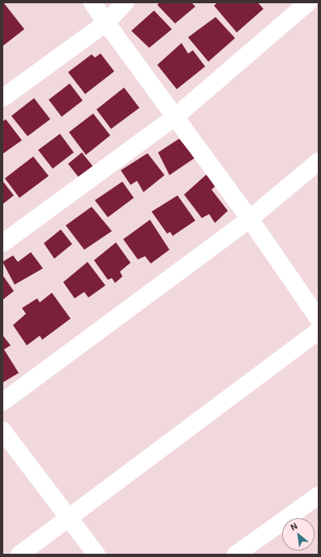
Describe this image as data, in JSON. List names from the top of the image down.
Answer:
{
  "north": "top left"
}
